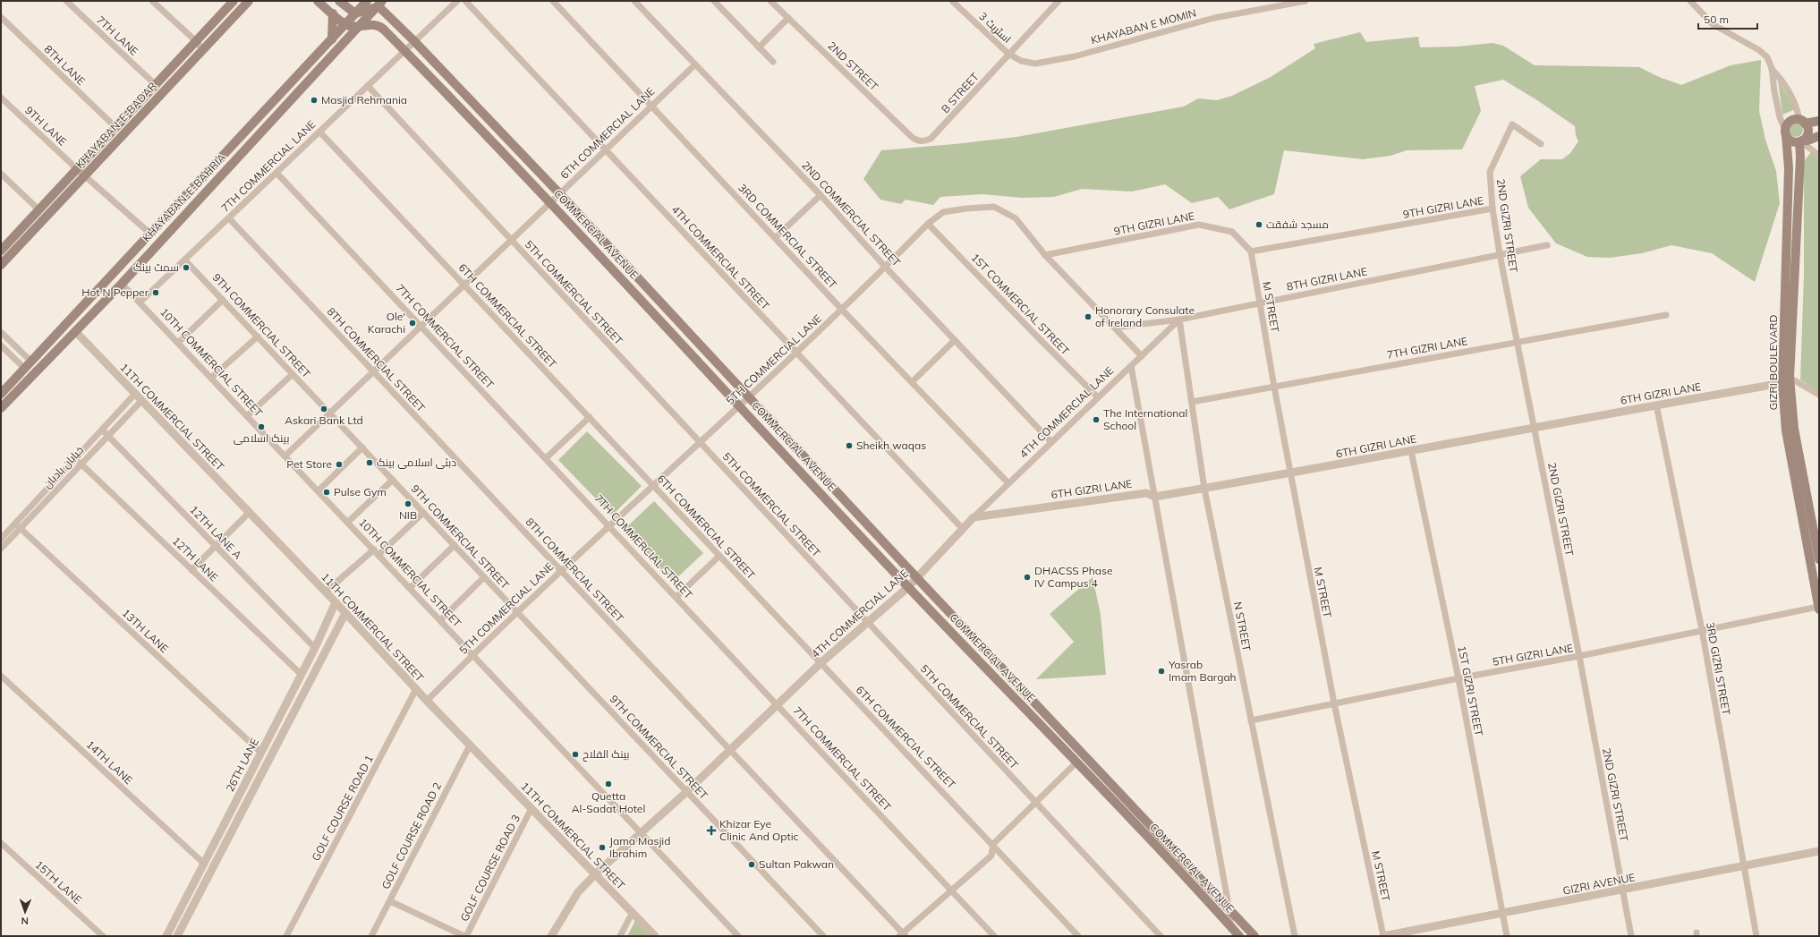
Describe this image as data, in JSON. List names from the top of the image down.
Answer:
{
  "streets": {
    "main road": [
      "KHAYABAN-E-BADAR",
      "KHAYABAN-E-BAHRIA",
      "COMMERCIAL AVENUE",
      "GIZRI BOULEVARD"
    ],
    "street": [
      "KHAYABAN E MOMIN",
      "اسٹریٹ 3",
      "7TH LANE",
      "8TH LANE",
      "2ND STREET",
      "B STREET",
      "9TH LANE",
      "6TH COMMERCIAL LANE",
      "7TH COMMERCIAL LANE",
      "9TH GIZRI LANE",
      "2ND COMMERCIAL STREET",
      "2ND GIZRI STREET",
      "3RD COMMERCIAL STREET",
      "4TH COMMERCIAL STREET",
      "8TH GIZRI LANE",
      "5TH COMMERCIAL STREET",
      "1ST COMMERCIAL STREET",
      "M STREET",
      "6TH COMMERCIAL STREET",
      "9TH COMMERCIAL STREET",
      "7TH COMMERCIAL STREET",
      "7TH GIZRI LANE",
      "8TH COMMERCIAL STREET",
      "5TH COMMERCIAL LANE",
      "10TH COMMERCIAL STREET",
      "6TH GIZRI LANE",
      "4TH COMMERCIAL LANE",
      "11TH COMMERCIAL STREET",
      "خیابان بادبان",
      "12TH LANE A",
      "12TH LANE",
      "N STREET",
      "13TH LANE",
      "5TH GIZRI LANE",
      "3RD GIZRI STREET",
      "1ST GIZRI STREET",
      "14TH LANE",
      "26TH LANE",
      "GOLF COURSE ROAD 1",
      "GOLF COURSE ROAD 2",
      "GOLF COURSE ROAD 3",
      "15TH LANE",
      "GIZRI AVENUE"
    ]
  },
  "crossings": [
    ["KHAYABAN E MOMIN", "اسٹریٹ 3"],
    ["KHAYABAN E MOMIN", "B STREET"],
    ["اسٹریٹ 3", "B STREET"],
    ["7TH LANE", "KHAYABAN-E-BADAR"],
    ["8TH LANE", "KHAYABAN-E-BADAR"],
    ["2ND STREET", "B STREET"],
    ["KHAYABAN-E-BADAR", "9TH LANE"],
    ["9TH LANE", "KHAYABAN-E-BAHRIA"],
    ["6TH COMMERCIAL LANE", "2ND COMMERCIAL STREET"],
    ["6TH COMMERCIAL LANE", "COMMERCIAL AVENUE"],
    ["6TH COMMERCIAL LANE", "3RD COMMERCIAL STREET"],
    ["6TH COMMERCIAL LANE", "4TH COMMERCIAL STREET"],
    ["6TH COMMERCIAL LANE", "5TH COMMERCIAL STREET"],
    ["6TH COMMERCIAL LANE", "6TH COMMERCIAL STREET"],
    ["6TH COMMERCIAL LANE", "9TH COMMERCIAL STREET"],
    ["6TH COMMERCIAL LANE", "7TH COMMERCIAL STREET"],
    ["6TH COMMERCIAL LANE", "8TH COMMERCIAL STREET"],
    ["6TH COMMERCIAL LANE", "10TH COMMERCIAL STREET"],
    ["7TH COMMERCIAL LANE", "COMMERCIAL AVENUE"],
    ["7TH COMMERCIAL LANE", "5TH COMMERCIAL STREET"],
    ["7TH COMMERCIAL LANE", "6TH COMMERCIAL STREET"],
    ["7TH COMMERCIAL LANE", "9TH COMMERCIAL STREET"],
    ["7TH COMMERCIAL LANE", "7TH COMMERCIAL STREET"],
    ["7TH COMMERCIAL LANE", "8TH COMMERCIAL STREET"],
    ["7TH COMMERCIAL LANE", "10TH COMMERCIAL STREET"],
    ["KHAYABAN-E-BAHRIA", "COMMERCIAL AVENUE"],
    ["KHAYABAN-E-BAHRIA", "10TH COMMERCIAL STREET"],
    ["KHAYABAN-E-BAHRIA", "11TH COMMERCIAL STREET"],
    ["9TH GIZRI LANE", "2ND GIZRI STREET"],
    ["9TH GIZRI LANE", "M STREET"],
    ["9TH GIZRI LANE", "5TH COMMERCIAL LANE"],
    ["2ND COMMERCIAL STREET", "5TH COMMERCIAL LANE"],
    ["2ND COMMERCIAL STREET", "4TH COMMERCIAL LANE"],
    ["2ND GIZRI STREET", "8TH GIZRI LANE"],
    ["2ND GIZRI STREET", "7TH GIZRI LANE"],
    ["2ND GIZRI STREET", "6TH GIZRI LANE"],
    ["2ND GIZRI STREET", "5TH GIZRI LANE"],
    ["2ND GIZRI STREET", "GIZRI AVENUE"],
    ["COMMERCIAL AVENUE", "5TH COMMERCIAL LANE"],
    ["COMMERCIAL AVENUE", "4TH COMMERCIAL LANE"],
    ["3RD COMMERCIAL STREET", "5TH COMMERCIAL LANE"],
    ["3RD COMMERCIAL STREET", "4TH COMMERCIAL LANE"],
    ["4TH COMMERCIAL STREET", "5TH COMMERCIAL LANE"],
    ["4TH COMMERCIAL STREET", "4TH COMMERCIAL LANE"],
    ["8TH GIZRI LANE", "M STREET"],
    ["8TH GIZRI LANE", "5TH COMMERCIAL LANE"],
    ["8TH GIZRI LANE", "4TH COMMERCIAL LANE"],
    ["8TH GIZRI LANE", "N STREET"],
    ["5TH COMMERCIAL STREET", "5TH COMMERCIAL LANE"],
    ["5TH COMMERCIAL STREET", "4TH COMMERCIAL LANE"],
    ["1ST COMMERCIAL STREET", "5TH COMMERCIAL LANE"],
    ["1ST COMMERCIAL STREET", "4TH COMMERCIAL LANE"],
    ["M STREET", "7TH GIZRI LANE"],
    ["M STREET", "6TH GIZRI LANE"],
    ["M STREET", "5TH GIZRI LANE"],
    ["M STREET", "GIZRI AVENUE"],
    ["6TH COMMERCIAL STREET", "5TH COMMERCIAL LANE"],
    ["6TH COMMERCIAL STREET", "4TH COMMERCIAL LANE"],
    ["9TH COMMERCIAL STREET", "5TH COMMERCIAL LANE"],
    ["9TH COMMERCIAL STREET", "4TH COMMERCIAL LANE"],
    ["7TH COMMERCIAL STREET", "5TH COMMERCIAL LANE"],
    ["7TH COMMERCIAL STREET", "4TH COMMERCIAL LANE"],
    ["7TH GIZRI LANE", "N STREET"],
    ["8TH COMMERCIAL STREET", "5TH COMMERCIAL LANE"],
    ["8TH COMMERCIAL STREET", "4TH COMMERCIAL LANE"],
    ["5TH COMMERCIAL LANE", "10TH COMMERCIAL STREET"],
    ["5TH COMMERCIAL LANE", "4TH COMMERCIAL LANE"],
    ["5TH COMMERCIAL LANE", "11TH COMMERCIAL STREET"],
    ["10TH COMMERCIAL STREET", "4TH COMMERCIAL LANE"],
    ["GIZRI BOULEVARD", "6TH GIZRI LANE"],
    ["GIZRI BOULEVARD", "5TH GIZRI LANE"],
    ["6TH GIZRI LANE", "4TH COMMERCIAL LANE"],
    ["6TH GIZRI LANE", "N STREET"],
    ["6TH GIZRI LANE", "3RD GIZRI STREET"],
    ["6TH GIZRI LANE", "1ST GIZRI STREET"],
    ["4TH COMMERCIAL LANE", "11TH COMMERCIAL STREET"],
    ["4TH COMMERCIAL LANE", "N STREET"],
    ["11TH COMMERCIAL STREET", "خیابان بادبان"],
    ["11TH COMMERCIAL STREET", "26TH LANE"],
    ["11TH COMMERCIAL STREET", "GOLF COURSE ROAD 1"],
    ["11TH COMMERCIAL STREET", "GOLF COURSE ROAD 2"],
    ["11TH COMMERCIAL STREET", "GOLF COURSE ROAD 3"],
    ["خیابان بادبان", "12TH LANE A"],
    ["خیابان بادبان", "12TH LANE"],
    ["خیابان بادبان", "13TH LANE"],
    ["12TH LANE A", "26TH LANE"],
    ["12TH LANE", "26TH LANE"],
    ["N STREET", "5TH GIZRI LANE"],
    ["13TH LANE", "26TH LANE"],
    ["5TH GIZRI LANE", "3RD GIZRI STREET"],
    ["5TH GIZRI LANE", "1ST GIZRI STREET"],
    ["3RD GIZRI STREET", "GIZRI AVENUE"],
    ["1ST GIZRI STREET", "GIZRI AVENUE"],
    ["14TH LANE", "26TH LANE"]
  ],
  "places": {
    "other": [
      "Masjid Rehmania",
      "مسجد شفقت",
      "سمٹ بینک",
      "Hot N Pepper",
      "Honorary Consulate of Ireland",
      "Ole' Karachi",
      "Askari Bank Ltd",
      "The International School",
      "بینک اسلامی",
      "Sheikh waqas",
      "دبئی اسلامی بینک",
      "Pet Store",
      "Pulse Gym",
      "NIB",
      "DHACSS Phase IV Campus 4",
      "Yasrab Imam Bargah",
      "بینک الفلاح",
      "Quetta Al-Sadat Hotel",
      "Jama Masjid Ibrahim",
      "Sultan Pakwan"
    ],
    "health": ["Khizar Eye Clinic And Optic"]
  },
  "scale_bar": "50 m",
  "north": "bottom"
}
